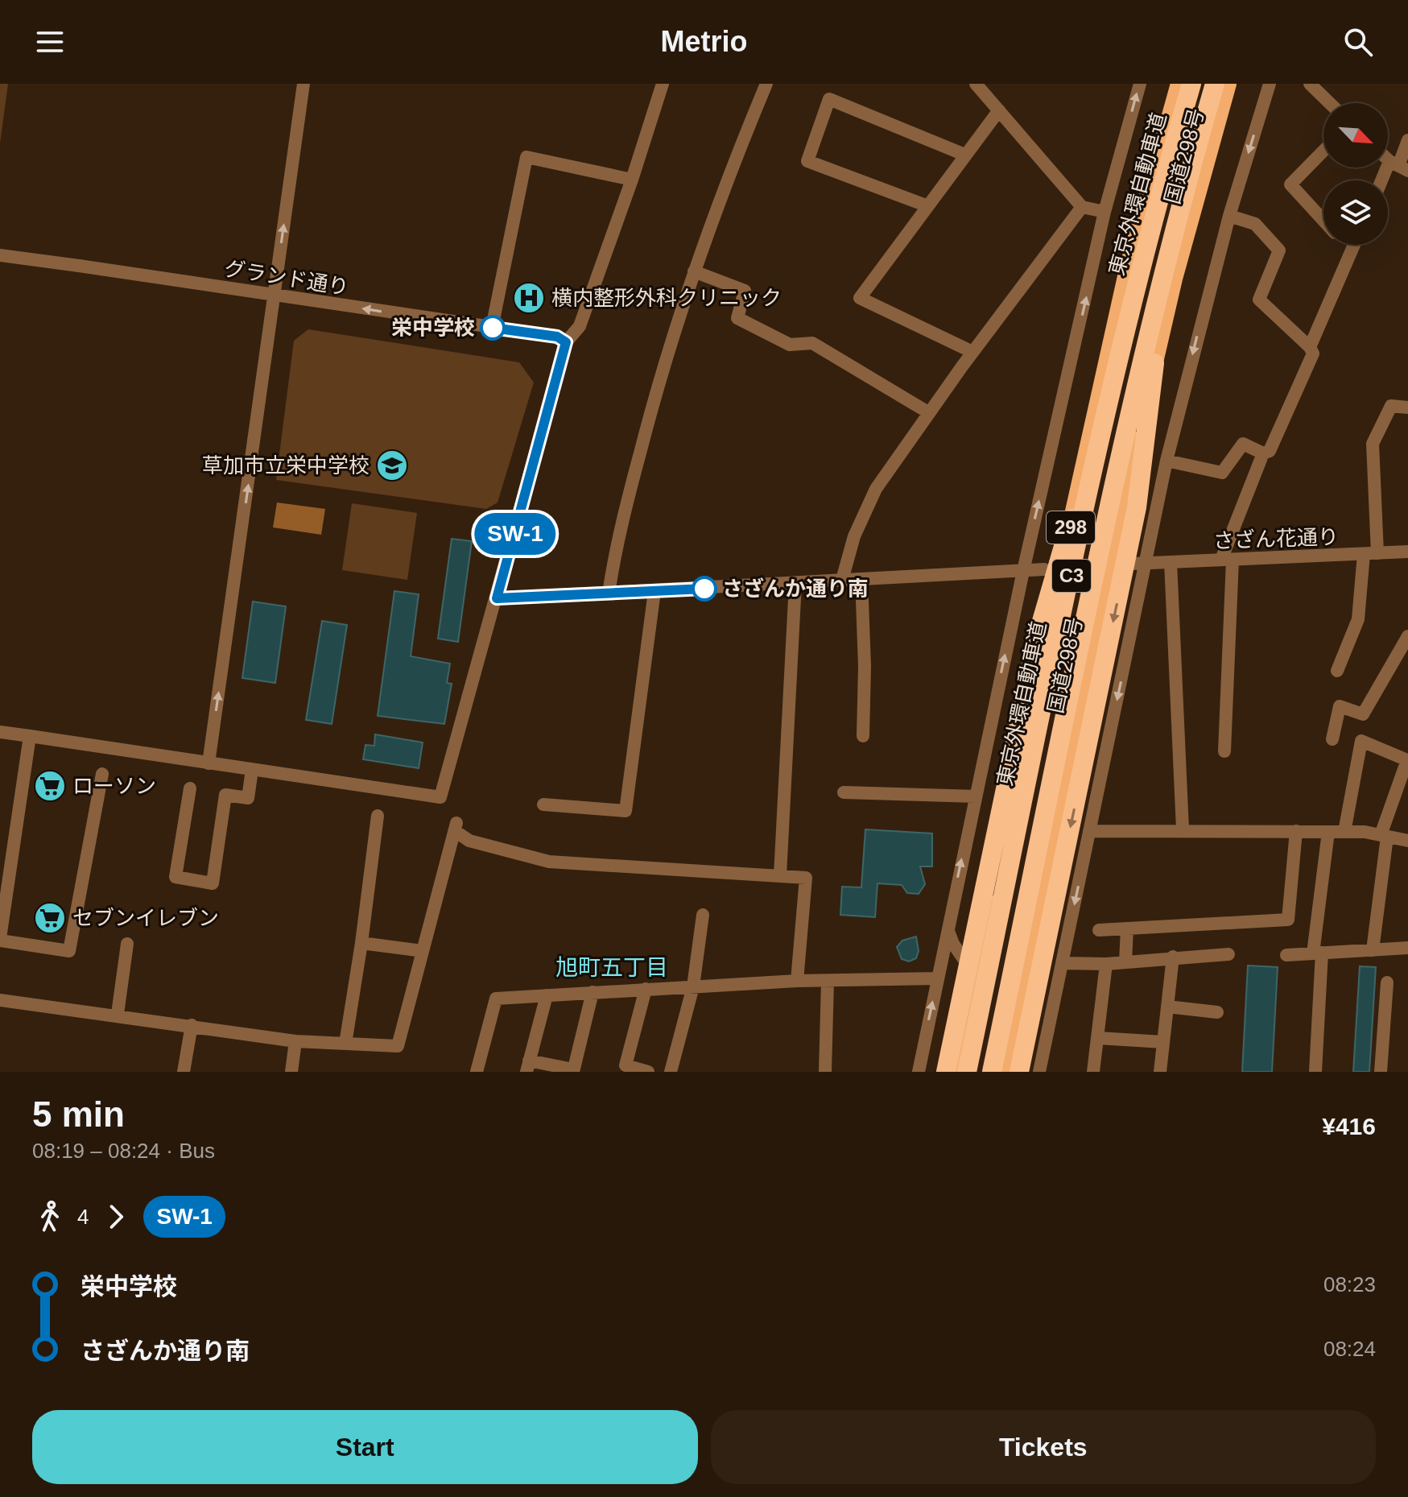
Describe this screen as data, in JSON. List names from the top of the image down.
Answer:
{
  "streets": {
    "highway": [
      "国道298号",
      "東京外環自動車道",
      "298",
      "C3"
    ],
    "street": ["グランド通り", "さざん花通り"]
  },
  "crossings": [
    ["国道298号", "298"]
  ],
  "one_way": ["グランド通り"],
  "districts": ["旭町五丁目"],
  "places": {
    "hospital": ["横内整形外科クリニック"],
    "other": ["栄中学校", "さざんか通り南"],
    "school or university": ["草加市立栄中学校"],
    "supermarket": ["ローソン", "セブンイレブン"]
  },
  "lines": ["bus line SW-1"],
  "north": "bottom right",
  "page": {
    "header": "Metrio",
    "on_map": "SW-1",
    "heading": ["5 min", "08:19 – 08:24 · Bus", "¥416"],
    "legs": ["4", "SW-1"],
    "list": [
      {
        "name": "栄中学校",
        "value": "08:23"
      },
      {
        "name": "さざんか通り南",
        "value": "08:24"
      }
    ],
    "buttons": ["Start", "Tickets"]
  }
}
